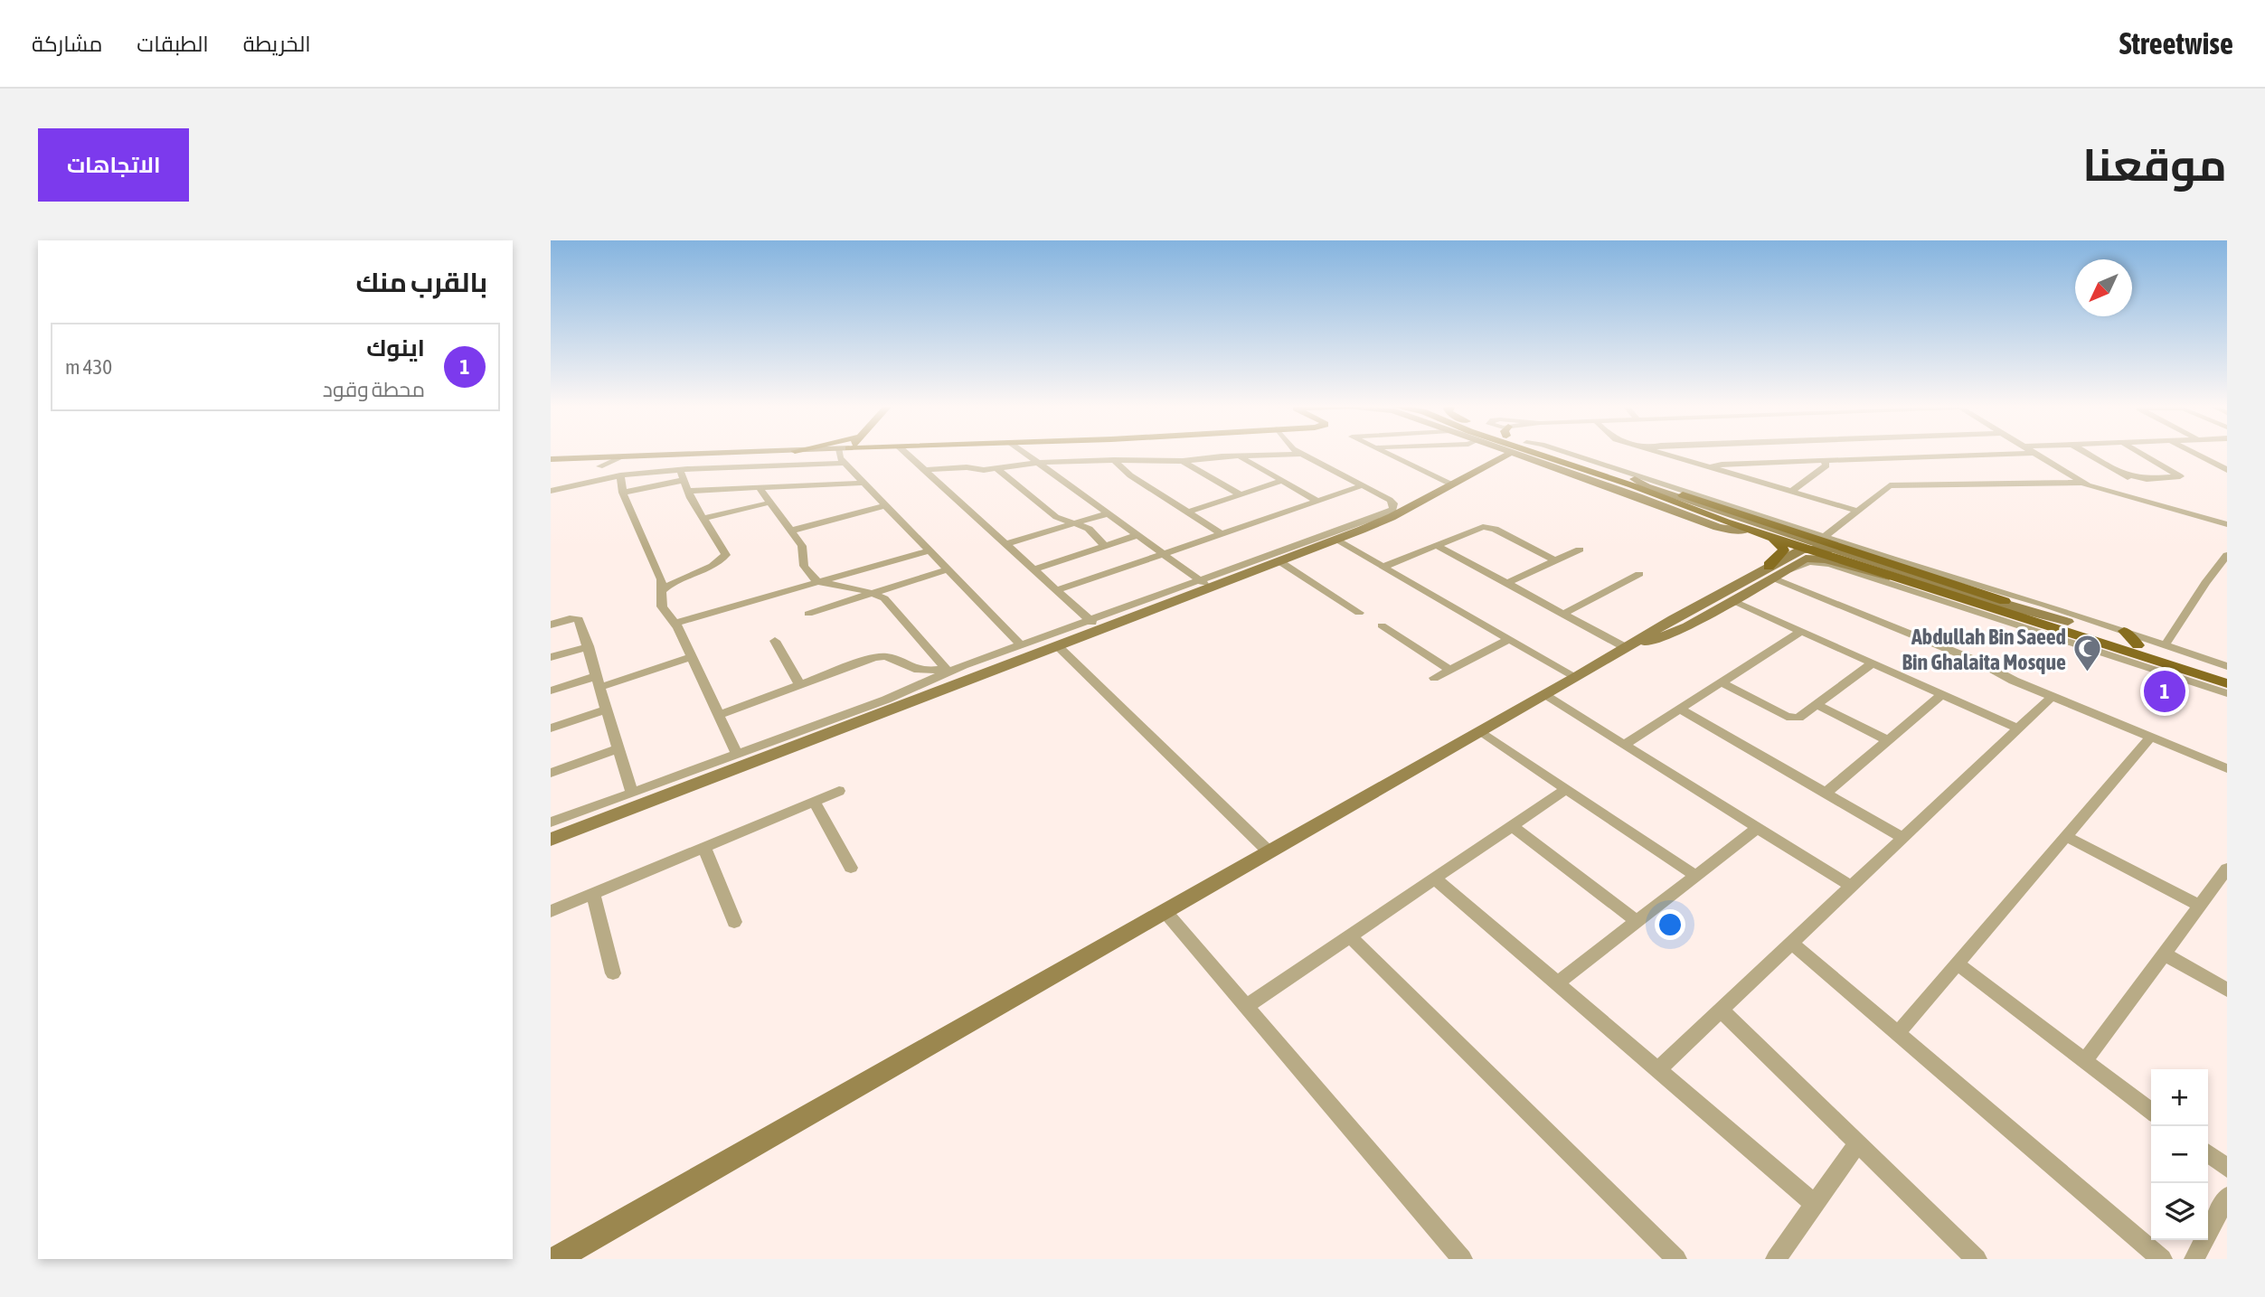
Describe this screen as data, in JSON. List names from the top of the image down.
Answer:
{
  "places": {
    "mosque": ["Abdullah Bin Saeed Bin Ghalaita Mosque"]
  },
  "north": "bottom left",
  "page": {
    "header": "Streetwise",
    "nav": ["الخريطة", "الطبقات", "مشاركة"],
    "title": "موقعنا",
    "buttons": "الاتجاهات",
    "heading": "بالقرب منك",
    "list": [
      {
        "mark": "1",
        "name": "اينوك",
        "note": "محطة وقود",
        "value": "430 m"
      }
    ],
    "pins": "1",
    "map_buttons": ["+", "−"]
  }
}
